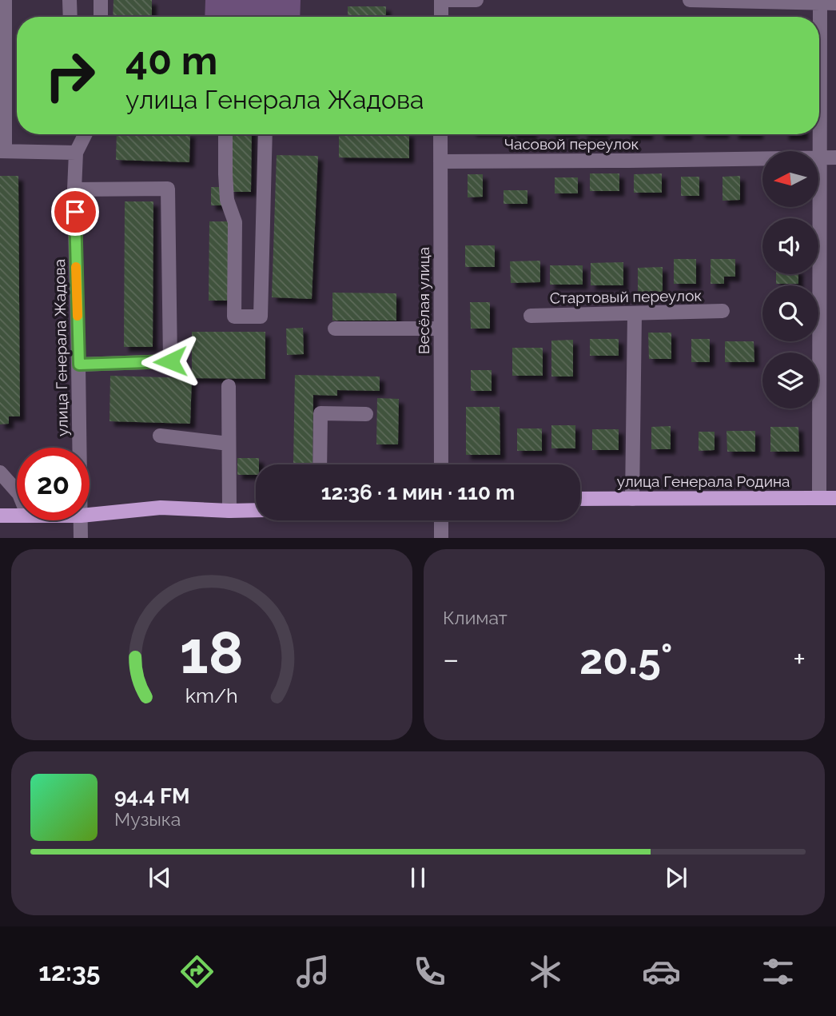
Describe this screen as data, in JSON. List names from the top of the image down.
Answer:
{
  "streets": {
    "main road": ["улица Генерала Родина"],
    "street": [
      "Часовой переулок",
      "Стартовый переулок",
      "Весёлая улица",
      "улица Генерала Жадова"
    ]
  },
  "crossings": [
    ["Часовой переулок", "Весёлая улица"]
  ],
  "north": "left",
  "page": {
    "turn": ["40 m", "улица Генерала Жадова"],
    "limit": "20",
    "trip": "12:36 · 1 мин · 110 m",
    "tile": "Климат",
    "heat": ["−", "20.5°", "+"],
    "song": ["94.4 FM", "Музыка"],
    "tabs": "12:35",
    "gauge": ["18", "km/h"]
  }
}
